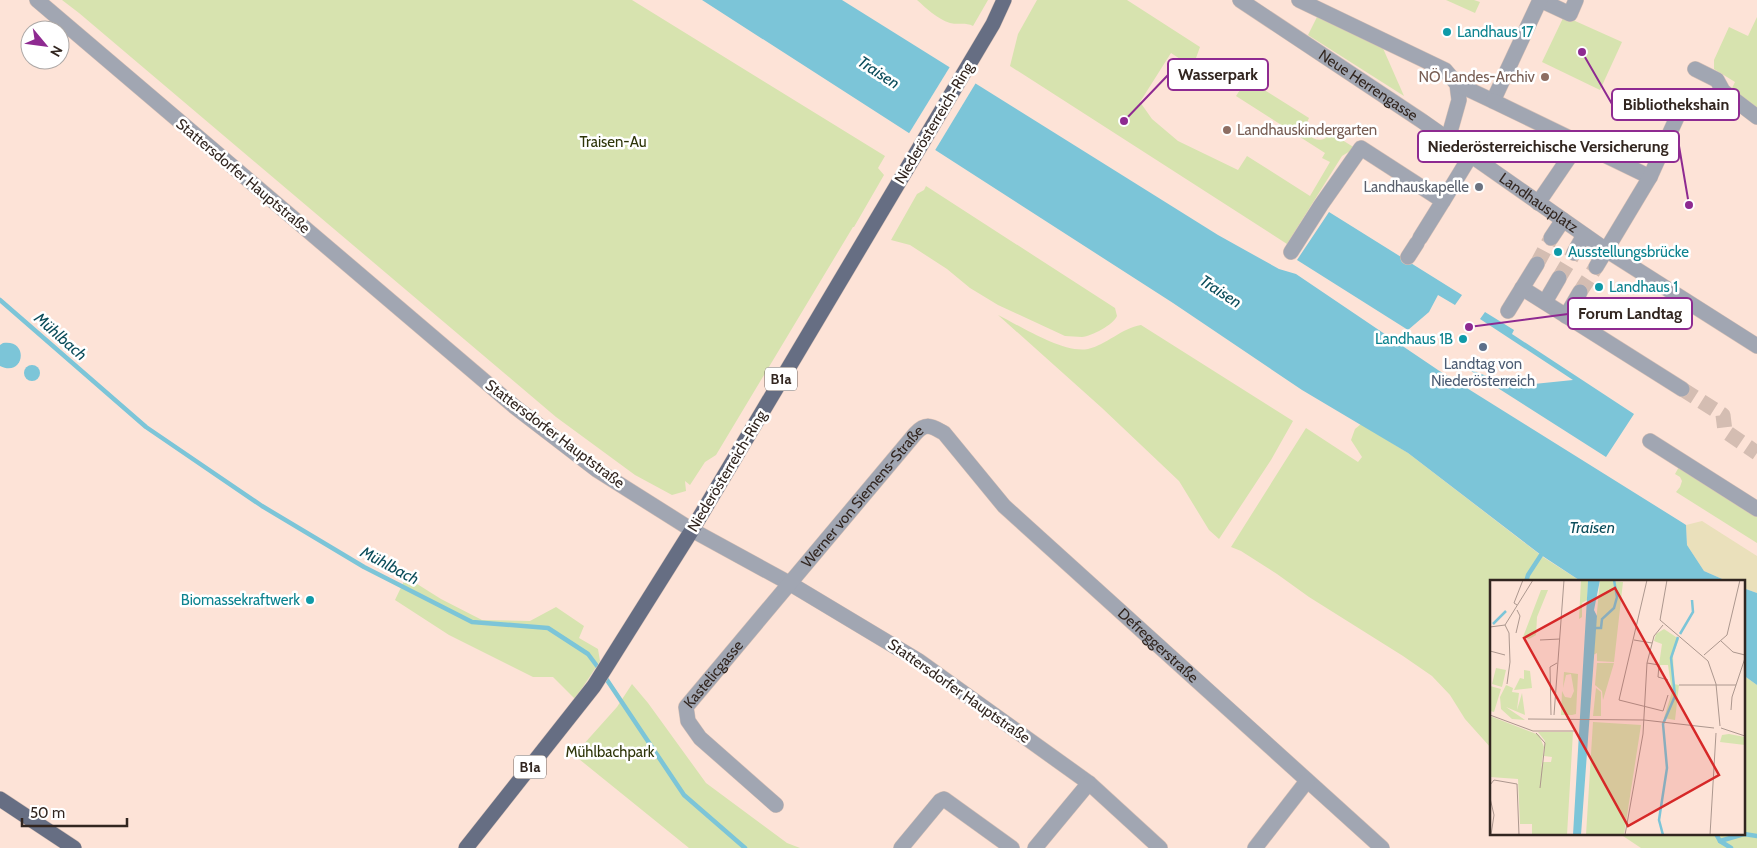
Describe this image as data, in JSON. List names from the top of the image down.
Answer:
{
  "streets": {
    "main road": ["Niederösterreich-Ring", "B1a"],
    "street": [
      "Neue Herrengasse",
      "Stattersdorfer Hauptstraße",
      "Landhausplatz",
      "Werner von Siemens-Straße",
      "Defreggerstraße",
      "Kastelicgasse"
    ]
  },
  "crossings": [
    ["Neue Herrengasse", "Landhausplatz"],
    ["Niederösterreich-Ring", "Stattersdorfer Hauptstraße"],
    ["Stattersdorfer Hauptstraße", "Werner von Siemens-Straße"],
    ["Stattersdorfer Hauptstraße", "Kastelicgasse"],
    ["Werner von Siemens-Straße", "Defreggerstraße"],
    ["Werner von Siemens-Straße", "Kastelicgasse"]
  ],
  "water": ["Traisen", "Mühlbach"],
  "parks": ["Traisen-Au", "Mühlbachpark"],
  "places": [
    "Landhaus 17",
    "Bibliothekshain",
    "NÖ Landes-Archiv",
    "Wasserpark",
    "Landhauskindergarten",
    "Landhauskapelle",
    "Niederösterreichische Versicherung",
    "Ausstellungsbrücke",
    "Landhaus 1",
    "Forum Landtag",
    "Landhaus 1B",
    "Landtag von Niederösterreich",
    "Biomassekraftwerk"
  ],
  "scale_bar": "50 m",
  "north": "bottom right"
}
